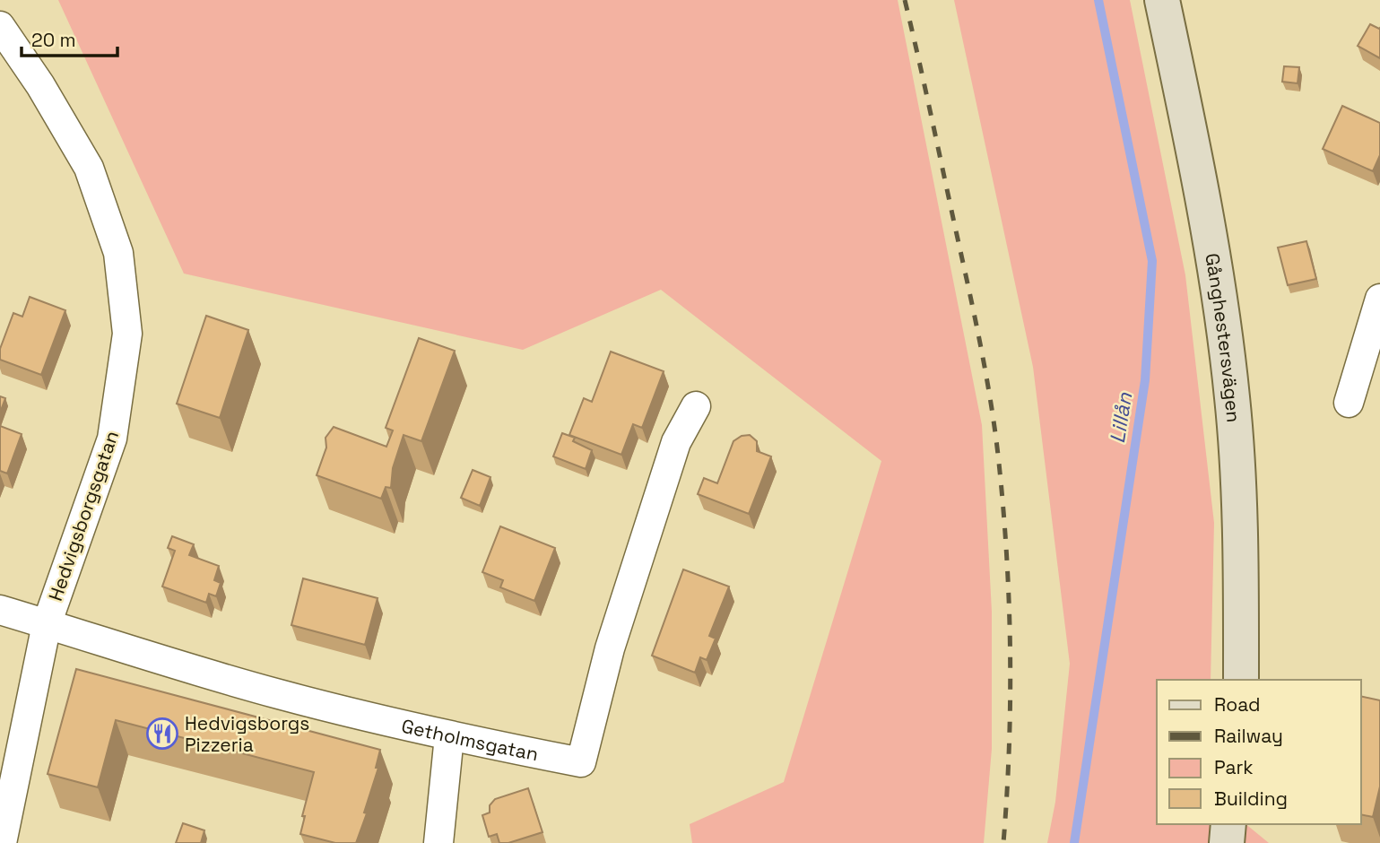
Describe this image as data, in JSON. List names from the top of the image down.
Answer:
{
  "streets": {
    "street": ["Gånghestersvägen", "Hedvigsborgsgatan", "Getholmsgatan"]
  },
  "crossings": [
    ["Hedvigsborgsgatan", "Getholmsgatan"]
  ],
  "water": ["Lillån"],
  "places": {
    "restaurant": ["Hedvigsborgs Pizzeria"]
  },
  "legend": [
    "Road",
    "Railway",
    "Park",
    "Building"
  ],
  "scale_bar": "20 m"
}
